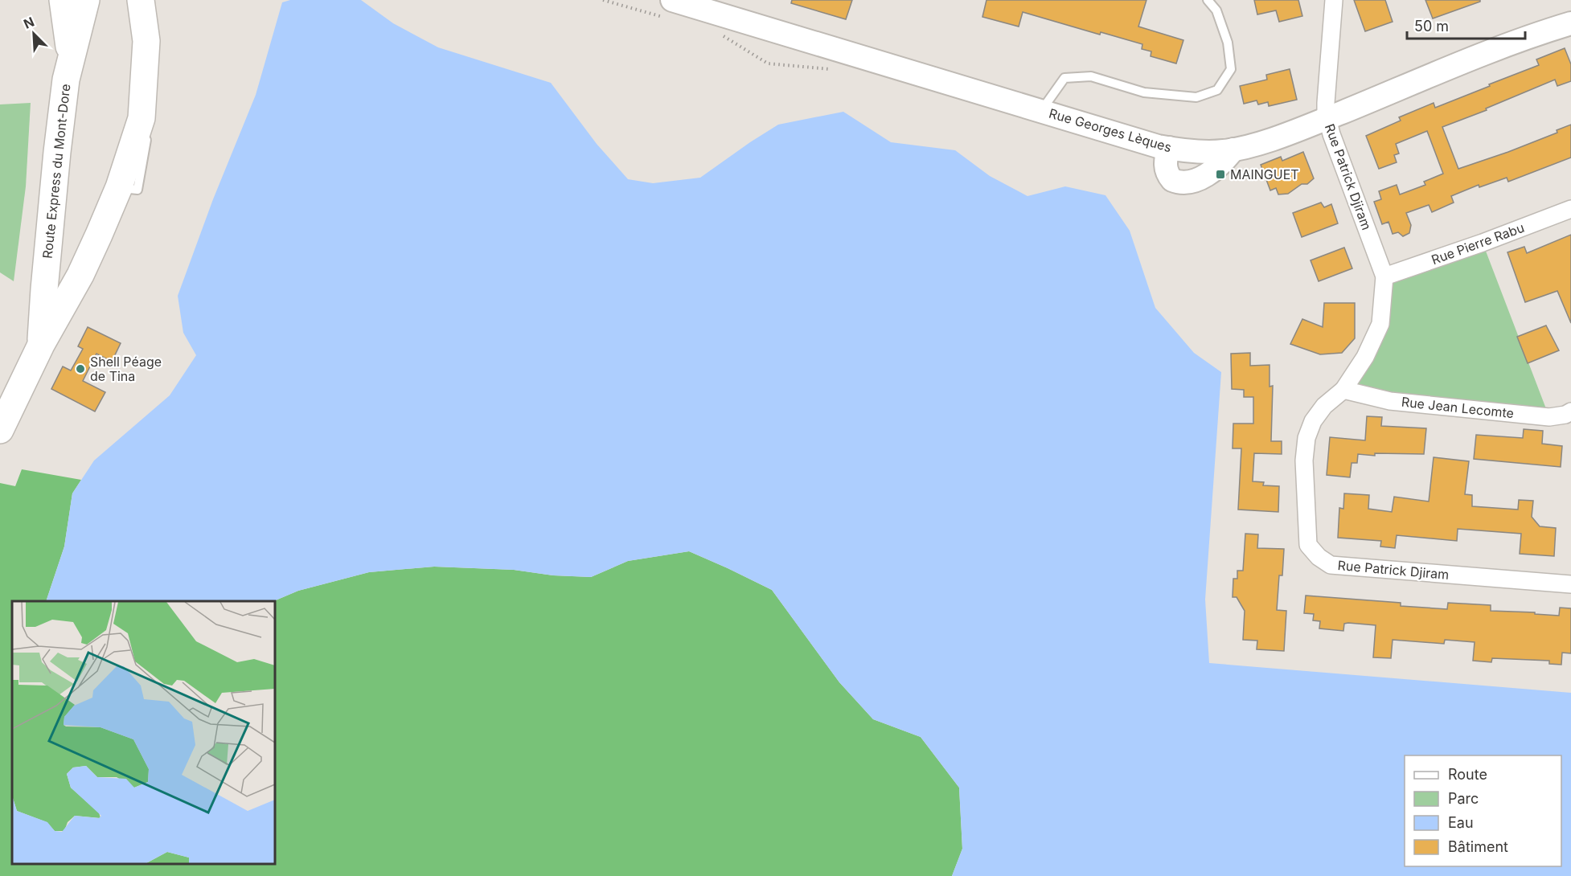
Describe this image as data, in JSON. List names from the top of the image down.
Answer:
{
  "streets": {
    "main road": ["Rue Georges Lèques", "Route Express du Mont-Dore"],
    "street": ["Rue Patrick Djiram", "Rue Pierre Rabu", "Rue Jean Lecomte"]
  },
  "crossings": [
    ["Rue Georges Lèques", "Rue Patrick Djiram"],
    ["Rue Patrick Djiram", "Rue Pierre Rabu"],
    ["Rue Patrick Djiram", "Rue Jean Lecomte"]
  ],
  "places": {
    "transit": ["MAINGUET"],
    "other": ["Shell Péage de Tina"]
  },
  "legend": [
    "Route",
    "Parc",
    "Eau",
    "Bâtiment"
  ],
  "scale_bar": "50 m",
  "north": "top left"
}
